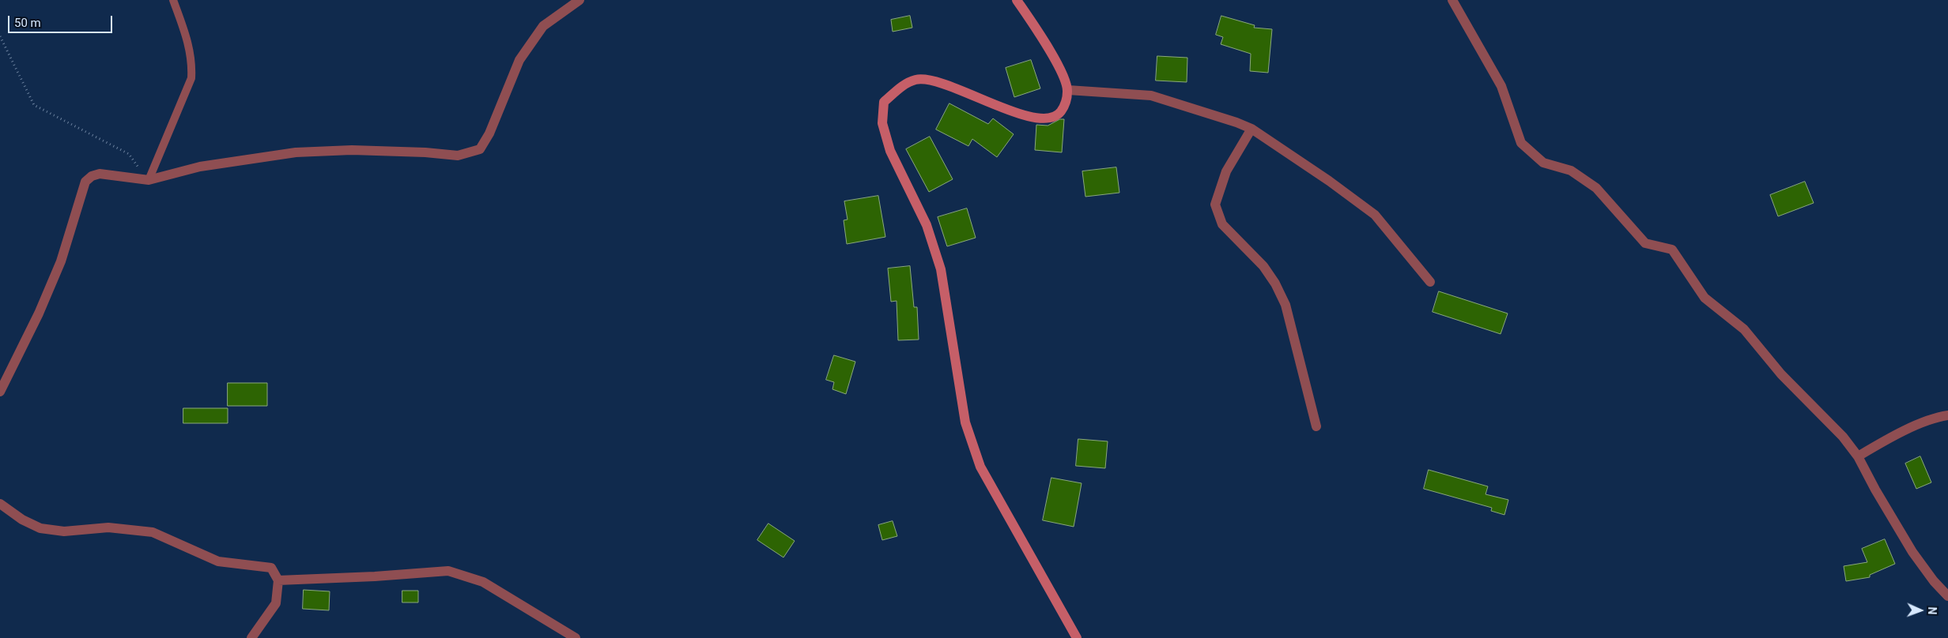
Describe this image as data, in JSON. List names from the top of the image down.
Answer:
{
  "scale_bar": "50 m",
  "north": "right"
}
